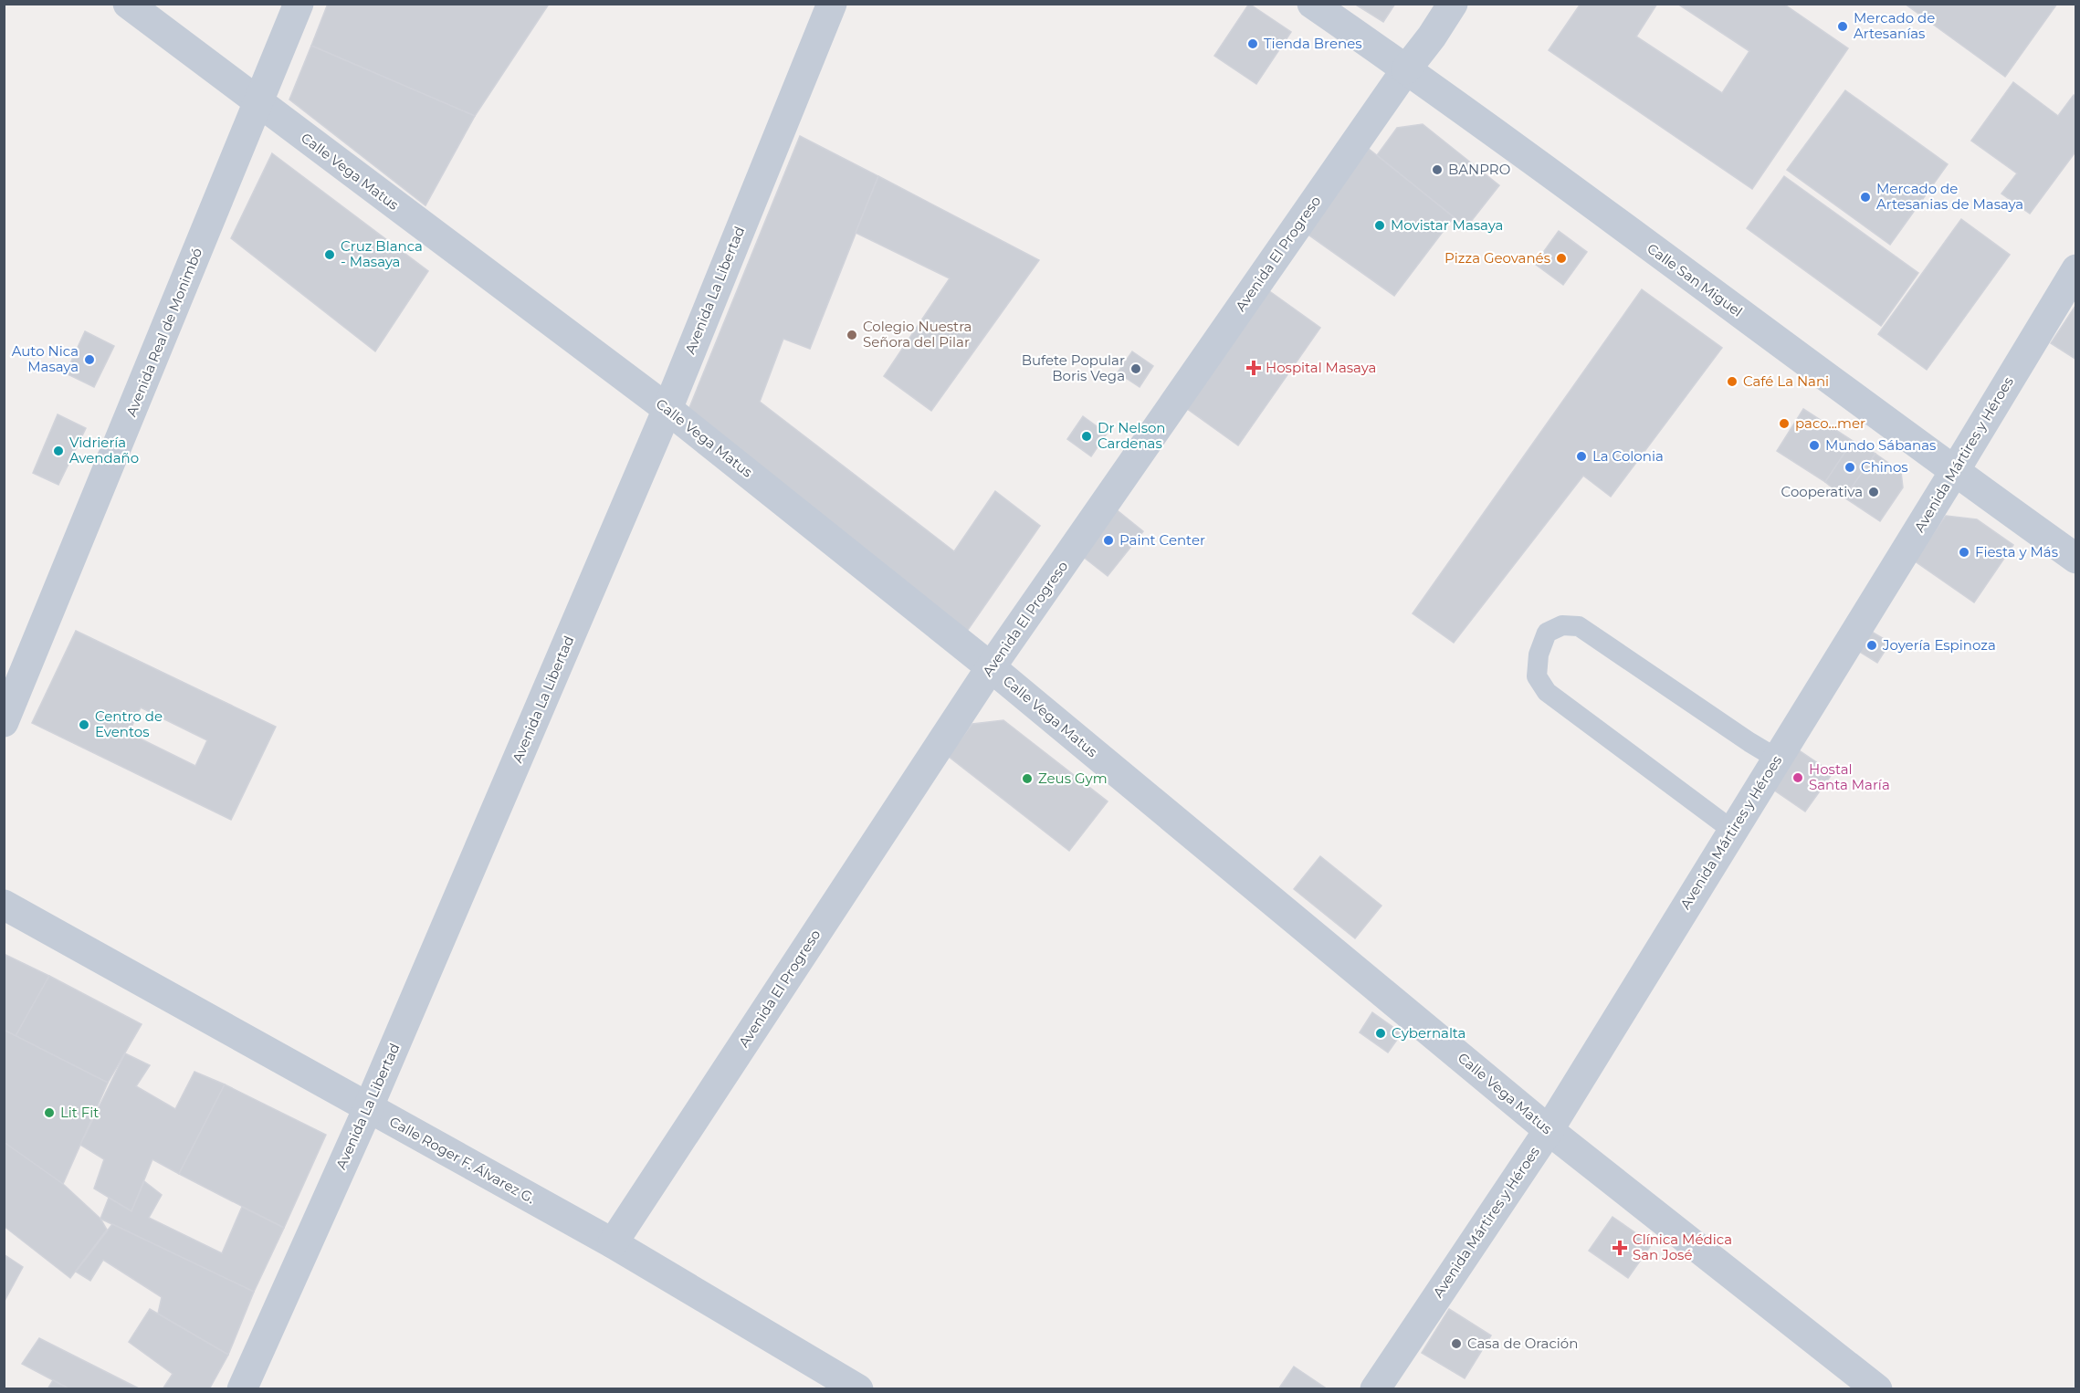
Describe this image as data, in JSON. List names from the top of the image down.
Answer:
{
  "streets": {
    "street": [
      "Calle Vega Matus",
      "Avenida El Progreso",
      "Calle San Miguel",
      "Avenida La Libertad",
      "Avenida Real de Monimbó",
      "Avenida Mártires y Héroes",
      "Calle Roger F. Álvarez G."
    ]
  },
  "crossings": [
    ["Calle Vega Matus", "Avenida El Progreso"],
    ["Calle Vega Matus", "Avenida La Libertad"],
    ["Calle Vega Matus", "Avenida Real de Monimbó"],
    ["Calle Vega Matus", "Avenida Mártires y Héroes"],
    ["Avenida El Progreso", "Calle San Miguel"],
    ["Avenida El Progreso", "Calle Roger F. Álvarez G."],
    ["Calle San Miguel", "Avenida Mártires y Héroes"],
    ["Avenida La Libertad", "Calle Roger F. Álvarez G."]
  ],
  "places": {
    "other": [
      "Mercado de Artesanías",
      "Tienda Brenes",
      "BANPRO",
      "Mercado de Artesanias de Masaya",
      "Movistar Masaya",
      "Cruz Blanca - Masaya",
      "Pizza Geovanés",
      "Colegio Nuestra Señora del Pilar",
      "Auto Nica Masaya",
      "Bufete Popular Boris Vega",
      "Café La Nani",
      "paco...mer",
      "Dr Nelson Cardenas",
      "Mundo Sábanas",
      "Vidriería Avendaño",
      "La Colonia",
      "Chinos",
      "Cooperativa",
      "Paint Center",
      "Fiesta y Más",
      "Joyería Espinoza",
      "Centro de Eventos",
      "Hostal Santa María",
      "Zeus Gym",
      "Cybernalta",
      "Lit Fit",
      "Casa de Oración"
    ],
    "health": ["Hospital Masaya", "Clínica Médica San José"]
  }
}
